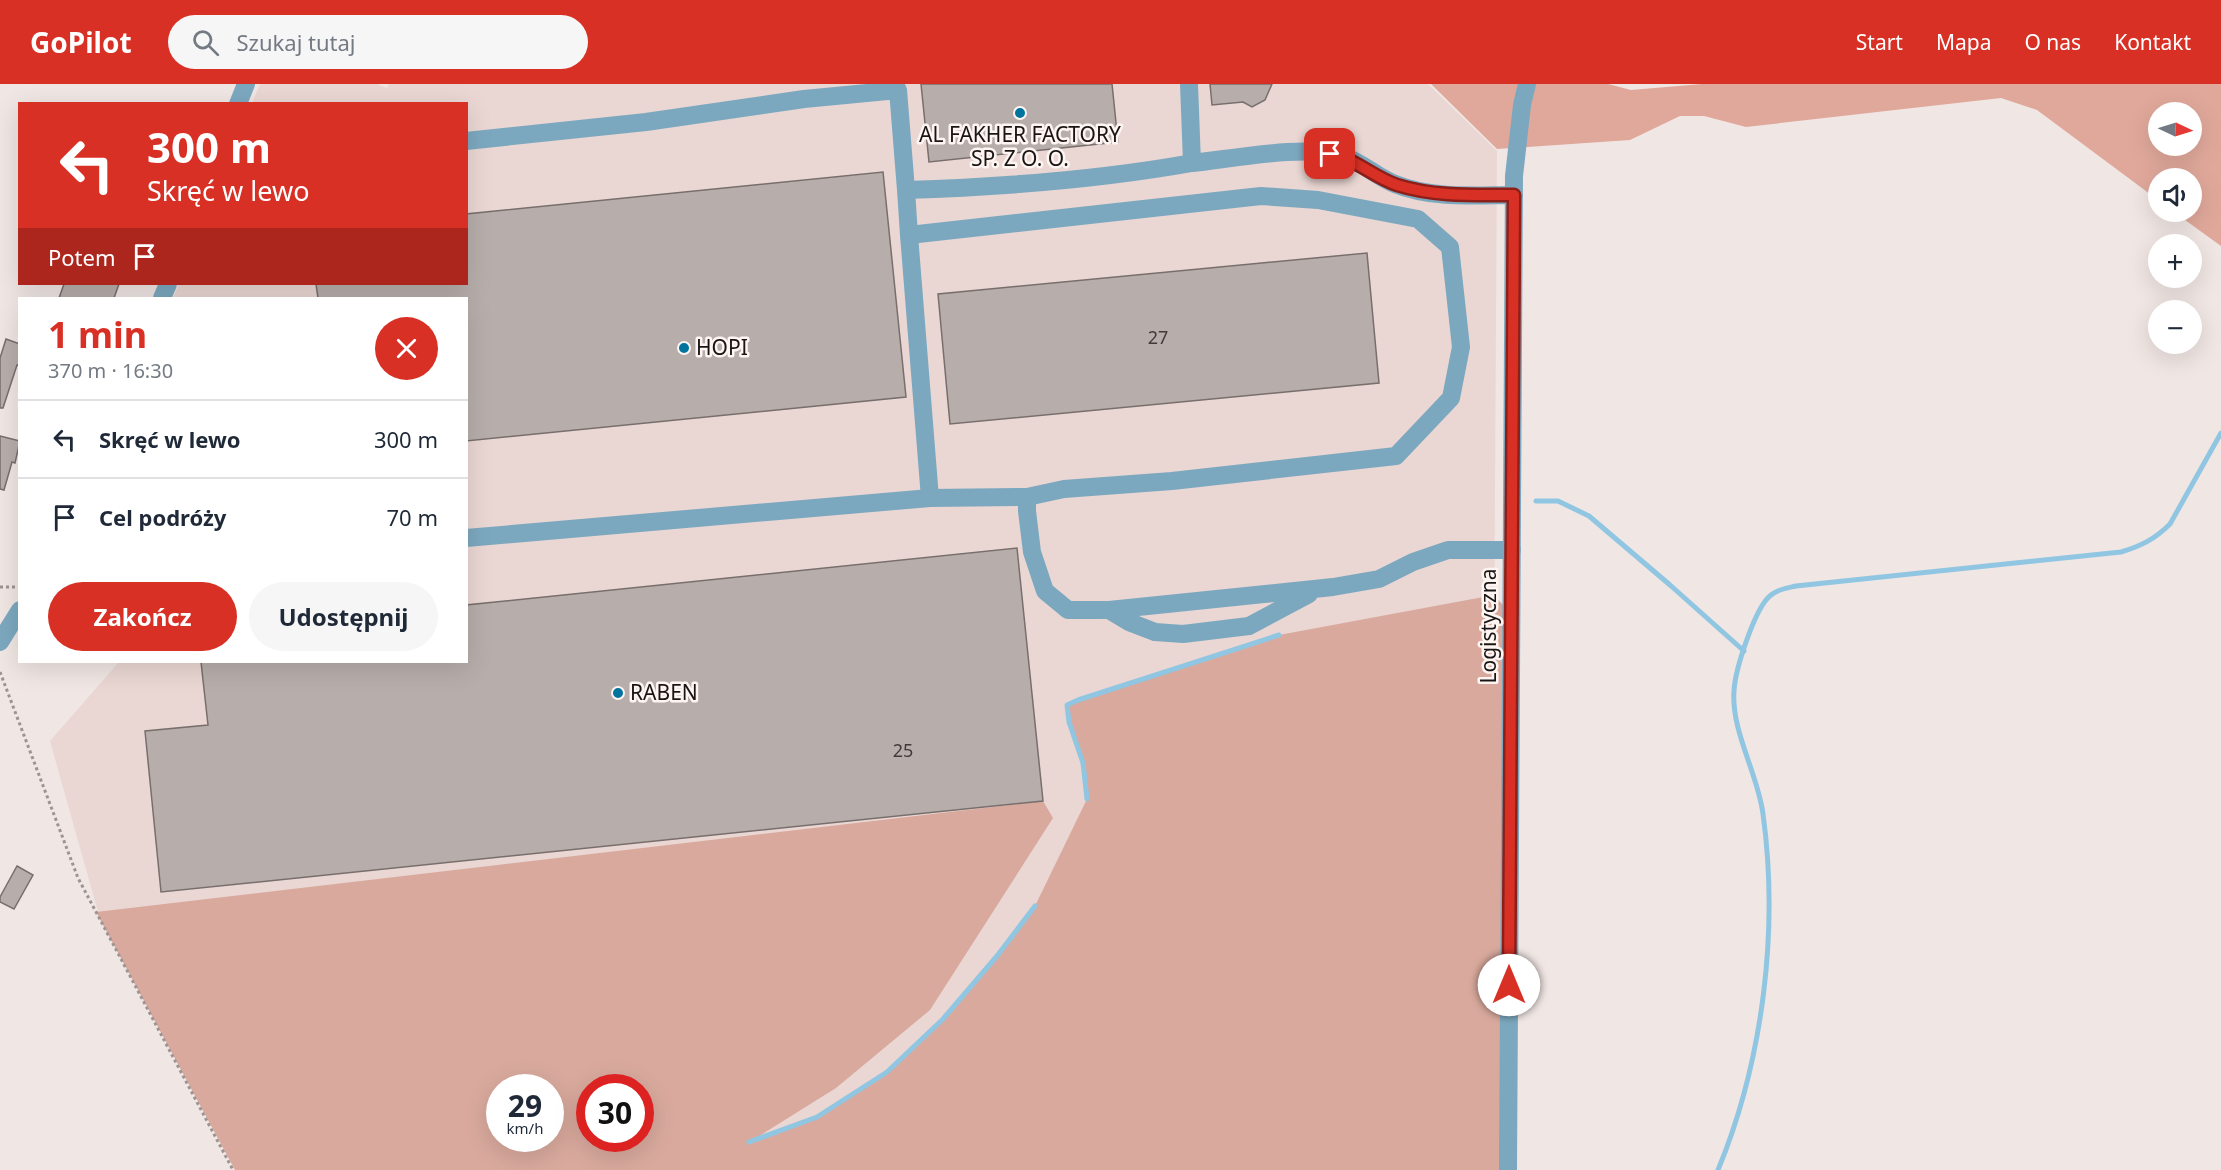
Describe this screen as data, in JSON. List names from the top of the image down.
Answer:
{
  "streets": {
    "street": ["Logistyczna"]
  },
  "places": ["AL FAKHER FACTORY SP. Z O. O.", "HOPI", "RABEN"],
  "house_numbers": ["27", "25"],
  "north": "right",
  "page": {
    "header": "GoPilot",
    "search": "Szukaj tutaj",
    "nav": [
      "Start",
      "Mapa",
      "O nas",
      "Kontakt"
    ],
    "map_buttons": ["+", "−"],
    "turn": ["300 m", "Skręć w lewo"],
    "then": "Potem",
    "heading": ["1 min", "370 m · 16:30"],
    "list": [
      {
        "name": "Skręć w lewo",
        "value": "300 m"
      },
      {
        "name": "Cel podróży",
        "value": "70 m"
      }
    ],
    "buttons": ["Zakończ", "Udostępnij"],
    "speed": "29 km/h",
    "limit": "30"
  }
}
